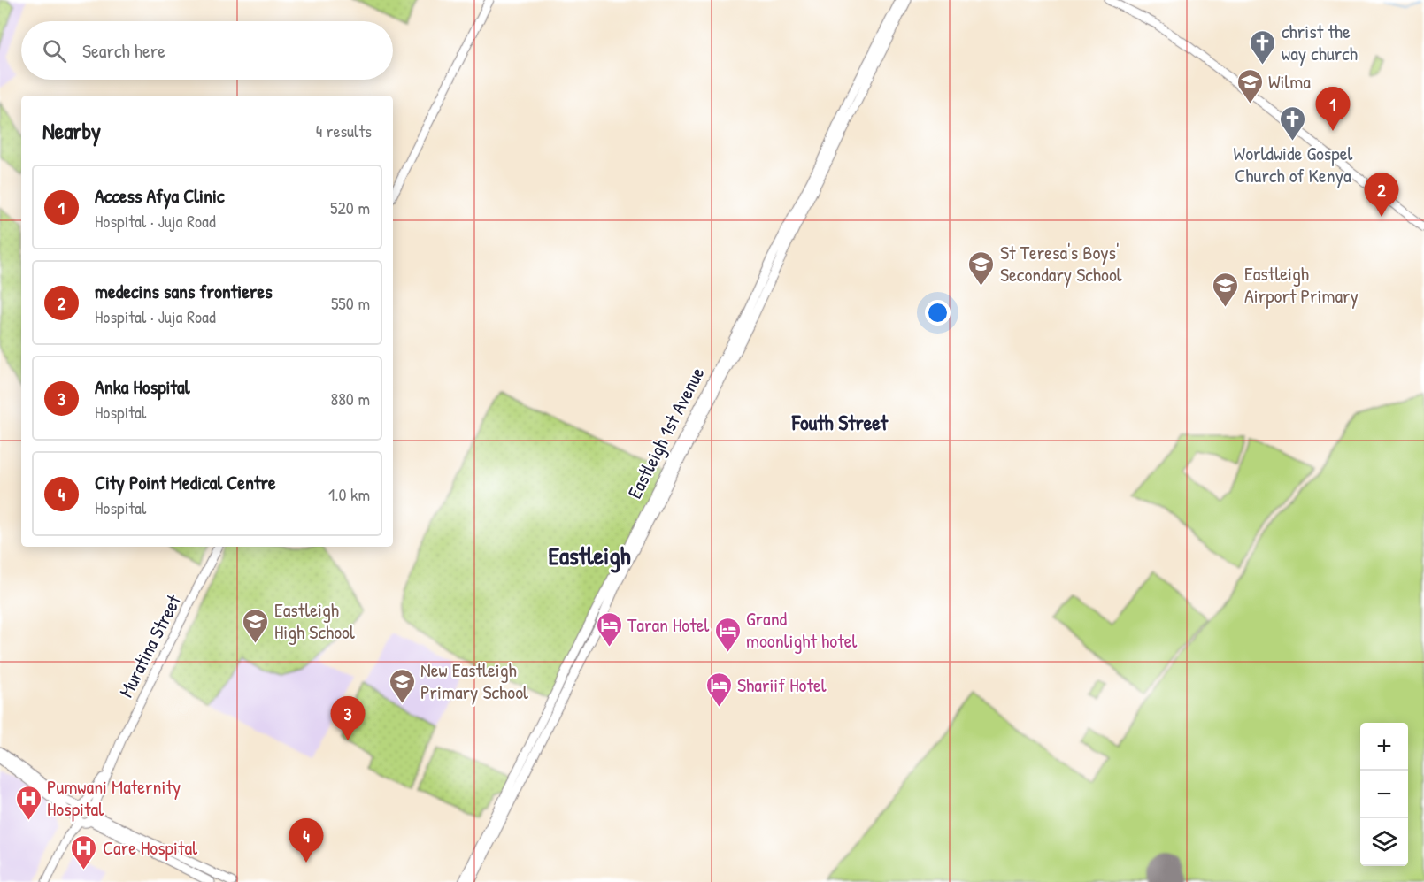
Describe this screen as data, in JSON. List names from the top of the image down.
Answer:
{
  "streets": {
    "main road": ["Eastleigh 1st Avenue", "Muratina Street"]
  },
  "districts": ["Fouth Street", "Eastleigh"],
  "places": {
    "church": ["christ the way church", "Worldwide Gospel Church of Kenya"],
    "school or university": [
      "Wilma",
      "St Teresa's Boys' Secondary School",
      "Eastleigh Airport Primary",
      "Eastleigh High School",
      "New Eastleigh Primary School"
    ],
    "hotel": ["Taran Hotel", "Grand moonlight hotel", "Shariif Hotel"],
    "hospital": ["Pumwani Maternity Hospital", "Care Hospital"]
  },
  "page": {
    "search": "Search here",
    "pins": [
      "1",
      "2",
      "3",
      "4"
    ],
    "heading": ["Nearby", "4 results"],
    "list": [
      {
        "mark": "1",
        "name": "Access Afya Clinic",
        "note": "Hospital · Juja Road",
        "value": "520 m"
      },
      {
        "mark": "2",
        "name": "medecins sans frontieres",
        "note": "Hospital · Juja Road",
        "value": "550 m"
      },
      {
        "mark": "3",
        "name": "Anka Hospital",
        "note": "Hospital",
        "value": "880 m"
      },
      {
        "mark": "4",
        "name": "City Point Medical Centre",
        "note": "Hospital",
        "value": "1.0 km"
      }
    ],
    "map_buttons": ["+", "−"]
  }
}
